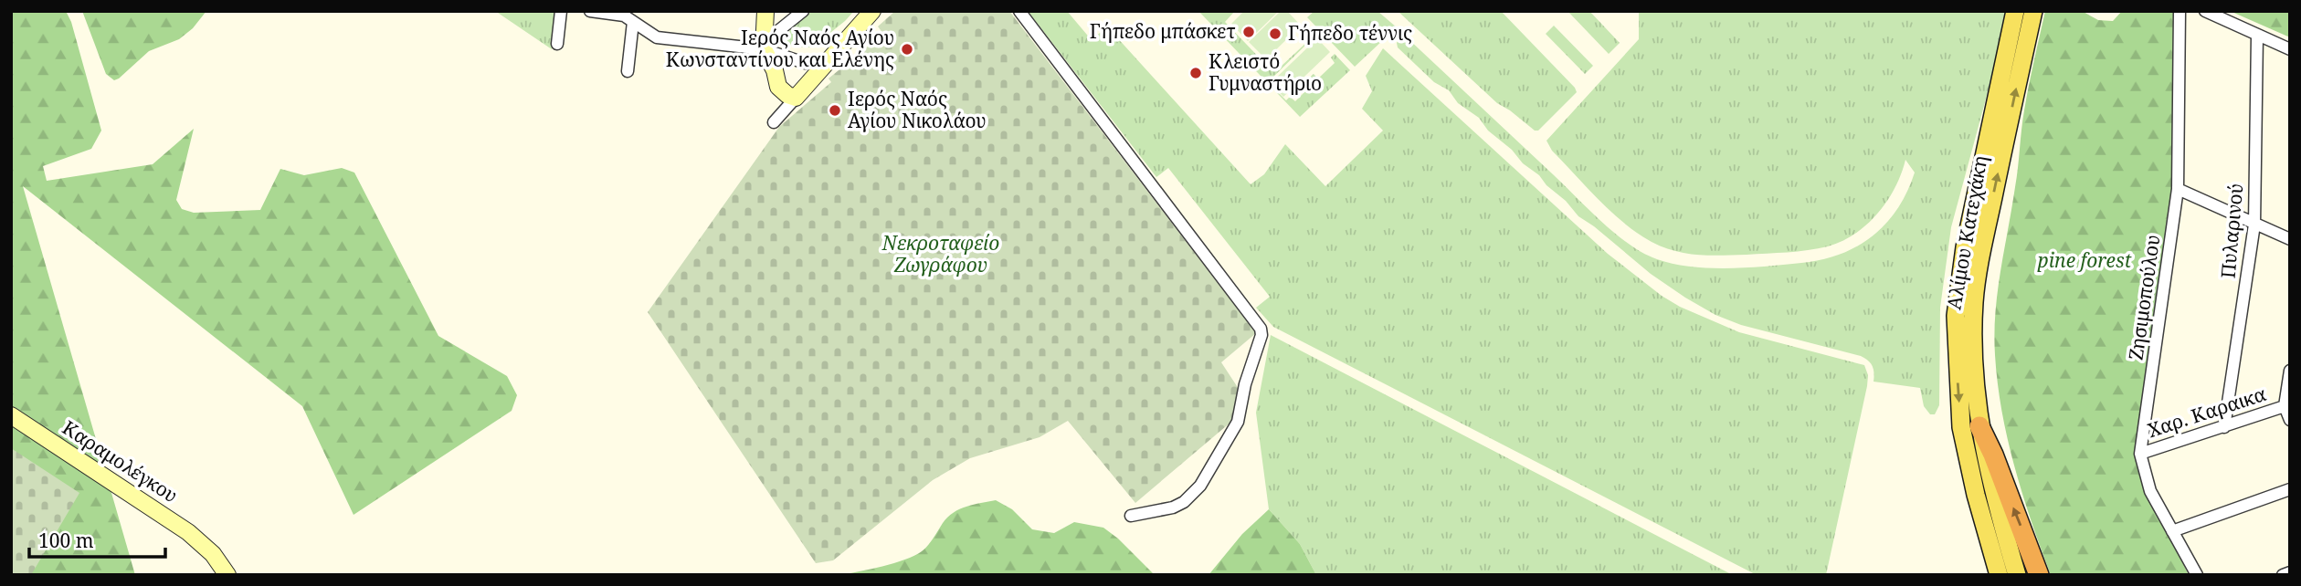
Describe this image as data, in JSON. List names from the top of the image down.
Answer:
{
  "streets": {
    "main road": ["Αλίμου Κατεχάκη", "Καραμολέγκου"],
    "street": ["Πυλαρινού", "Ζησιμοπούλου", "Χαρ. Καραικα"]
  },
  "crossings": [
    ["Πυλαρινού", "Χαρ. Καραικα"],
    ["Ζησιμοπούλου", "Χαρ. Καραικα"]
  ],
  "parks": ["Νεκροταφείο Ζωγράφου", "pine forest"],
  "places": [
    "Γήπεδο μπάσκετ",
    "Γήπεδο τέννις",
    "Ιερός Ναός Αγίου Κωνσταντίνου και Ελένης",
    "Κλειστό Γυμναστήριο",
    "Ιερός Ναός Αγίου Νικολάου"
  ],
  "scale_bar": "100 m"
}
